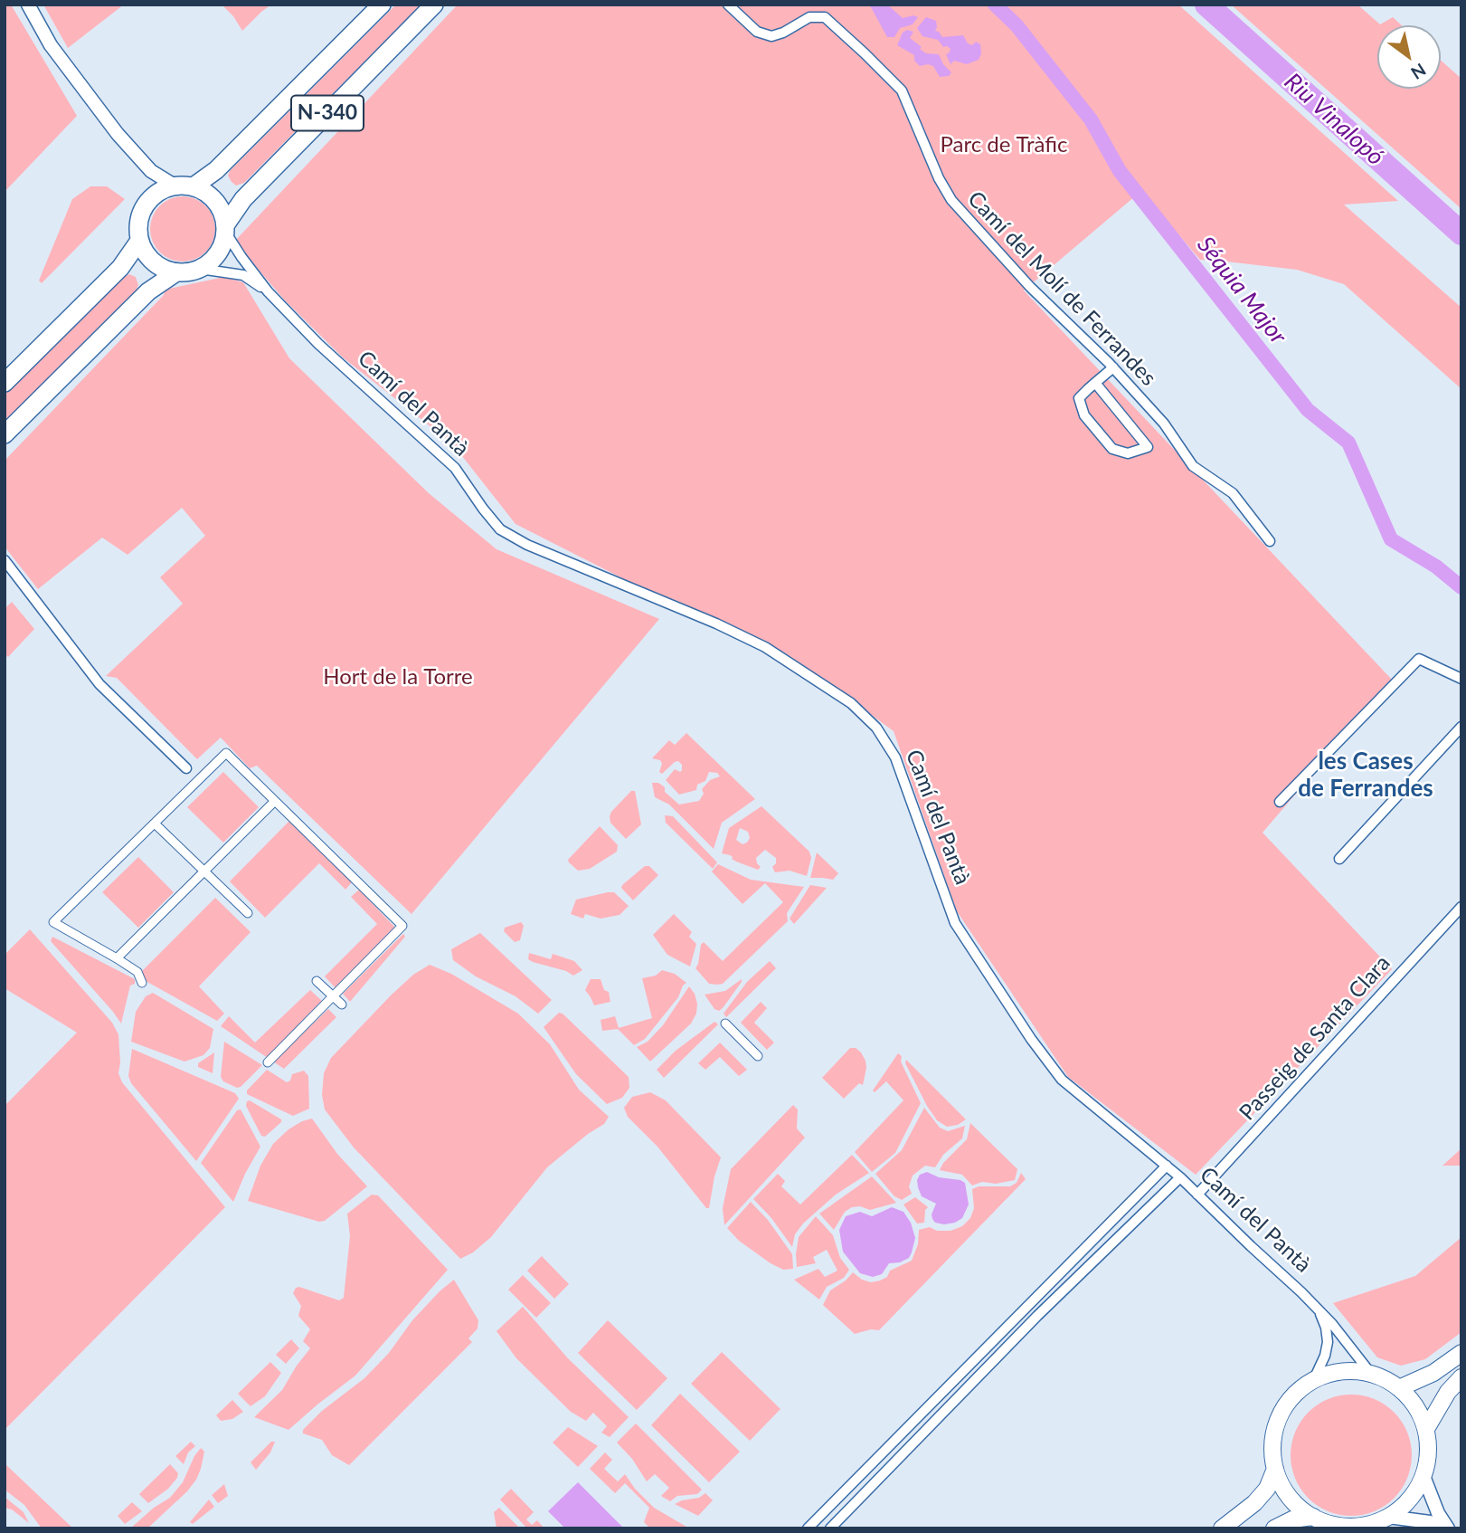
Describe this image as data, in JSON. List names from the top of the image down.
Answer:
{
  "streets": {
    "highway": ["N-340"],
    "street": ["Camí del Molí de Ferrandes", "Camí del Pantà", "Passeig de Santa Clara"]
  },
  "crossings": [
    ["N-340", "Camí del Pantà"],
    ["Camí del Pantà", "Passeig de Santa Clara"]
  ],
  "districts": ["les Cases de Ferrandes"],
  "water": ["Riu Vinalopó", "Séquia Major"],
  "parks": ["Parc de Tràfic", "Hort de la Torre"],
  "north": "bottom right"
}
